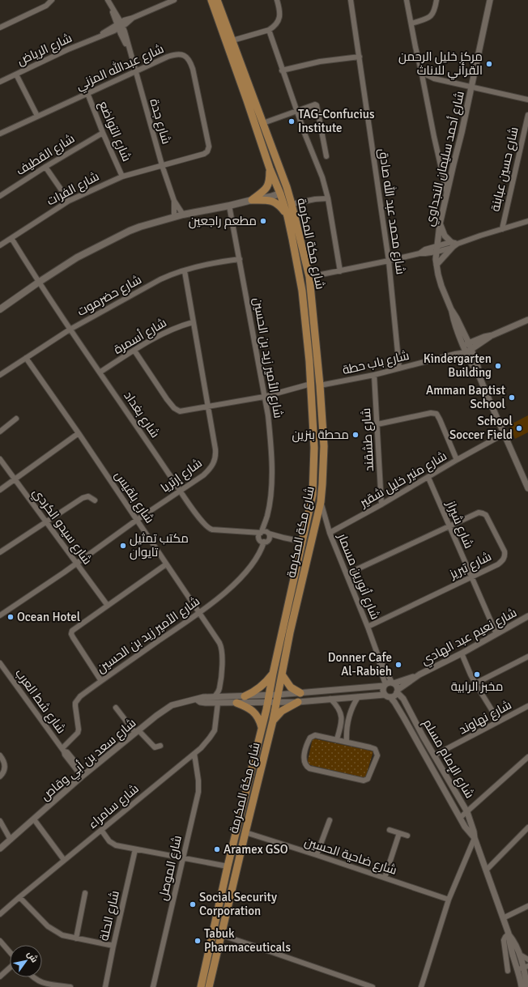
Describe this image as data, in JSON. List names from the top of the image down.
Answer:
{
  "streets": {
    "main road": ["شارع مكة المكرمة"],
    "street": [
      "شارع الرياض",
      "شارع عبدالله المزني",
      "شارع جدة",
      "شارع التواضع",
      "شارع القطيف",
      "شارع أحمد سليمان النجداوي",
      "شارع حسين عبابنة",
      "شارع الفرات",
      "شارع محمد عبد الله صادق",
      "شارع حضرموت",
      "شارع أسمرة",
      "شارع الأمير زيد بن الحسين",
      "شارع باب حطة",
      "شارع بغداد",
      "شارع طشقند",
      "شارع إرتريا",
      "شارع منير خليل شقير",
      "شارع بلقيس",
      "شارع شيراز",
      "شارع سيدو الكردي",
      "شارع تبريز",
      "شارع أنورين مسمار",
      "شارع نعيم عبد الهادي",
      "شارع شط العرب",
      "شارع نهاوند",
      "شارع الإمام مسلم",
      "شارع سعد بن أبي وقاص",
      "شارع سامراء",
      "شارع ضاحية الحسين",
      "شارع الموصل",
      "شارع الحلة"
    ]
  },
  "crossings": [
    ["شارع الرياض", "شارع جدة"],
    ["شارع عبدالله المزني", "شارع جدة"],
    ["شارع عبدالله المزني", "شارع التواضع"],
    ["شارع عبدالله المزني", "شارع الفرات"],
    ["شارع جدة", "شارع الفرات"],
    ["شارع التواضع", "شارع القطيف"],
    ["شارع التواضع", "شارع الفرات"],
    ["شارع أحمد سليمان النجداوي", "شارع باب حطة"],
    ["شارع أحمد سليمان النجداوي", "شارع منير خليل شقير"],
    ["شارع الفرات", "شارع بغداد"],
    ["شارع محمد عبد الله صادق", "شارع باب حطة"],
    ["شارع مكة المكرمة", "شارع باب حطة"],
    ["شارع مكة المكرمة", "شارع أنورين مسمار"],
    ["شارع مكة المكرمة", "شارع سعد بن أبي وقاص"],
    ["شارع مكة المكرمة", "شارع ضاحية الحسين"],
    ["شارع حضرموت", "شارع الأمير زيد بن الحسين"],
    ["شارع حضرموت", "شارع بغداد"],
    ["شارع حضرموت", "شارع إرتريا"],
    ["شارع حضرموت", "شارع بلقيس"],
    ["شارع أسمرة", "شارع بغداد"],
    ["شارع أسمرة", "شارع إرتريا"],
    ["شارع الأمير زيد بن الحسين", "شارع بغداد"],
    ["شارع الأمير زيد بن الحسين", "شارع بلقيس"],
    ["شارع الأمير زيد بن الحسين", "شارع شط العرب"],
    ["شارع باب حطة", "شارع طشقند"],
    ["شارع بغداد", "شارع إرتريا"],
    ["شارع طشقند", "شارع منير خليل شقير"],
    ["شارع إرتريا", "شارع بلقيس"],
    ["شارع إرتريا", "شارع سيدو الكردي"],
    ["شارع منير خليل شقير", "شارع شيراز"],
    ["شارع منير خليل شقير", "شارع أنورين مسمار"],
    ["شارع بلقيس", "شارع سعد بن أبي وقاص"],
    ["شارع شيراز", "شارع تبريز"],
    ["شارع شيراز", "شارع نعيم عبد الهادي"],
    ["شارع تبريز", "شارع أنورين مسمار"],
    ["شارع أنورين مسمار", "شارع نعيم عبد الهادي"],
    ["شارع أنورين مسمار", "شارع الإمام مسلم"],
    ["شارع نعيم عبد الهادي", "شارع الإمام مسلم"],
    ["شارع شط العرب", "شارع سعد بن أبي وقاص"],
    ["شارع نهاوند", "شارع الإمام مسلم"],
    ["شارع سعد بن أبي وقاص", "شارع سامراء"],
    ["شارع سامراء", "شارع الموصل"]
  ],
  "places": [
    "مركز خليل الرحمن القرأني للاناث",
    "TAG-Confucius Institute",
    "مطعم راجعين",
    "Kindergarten Building",
    "Amman Baptist School",
    "School Soccer Field",
    "محطة بنزين",
    "مكتب تمثيل تايوان",
    "Ocean Hotel",
    "Donner Cafe Al-Rabieh",
    "مخبز الرابية",
    "Aramex GSO",
    "Social Security Corporation",
    "Tabuk Pharmaceuticals"
  ],
  "north": "top right"
}
